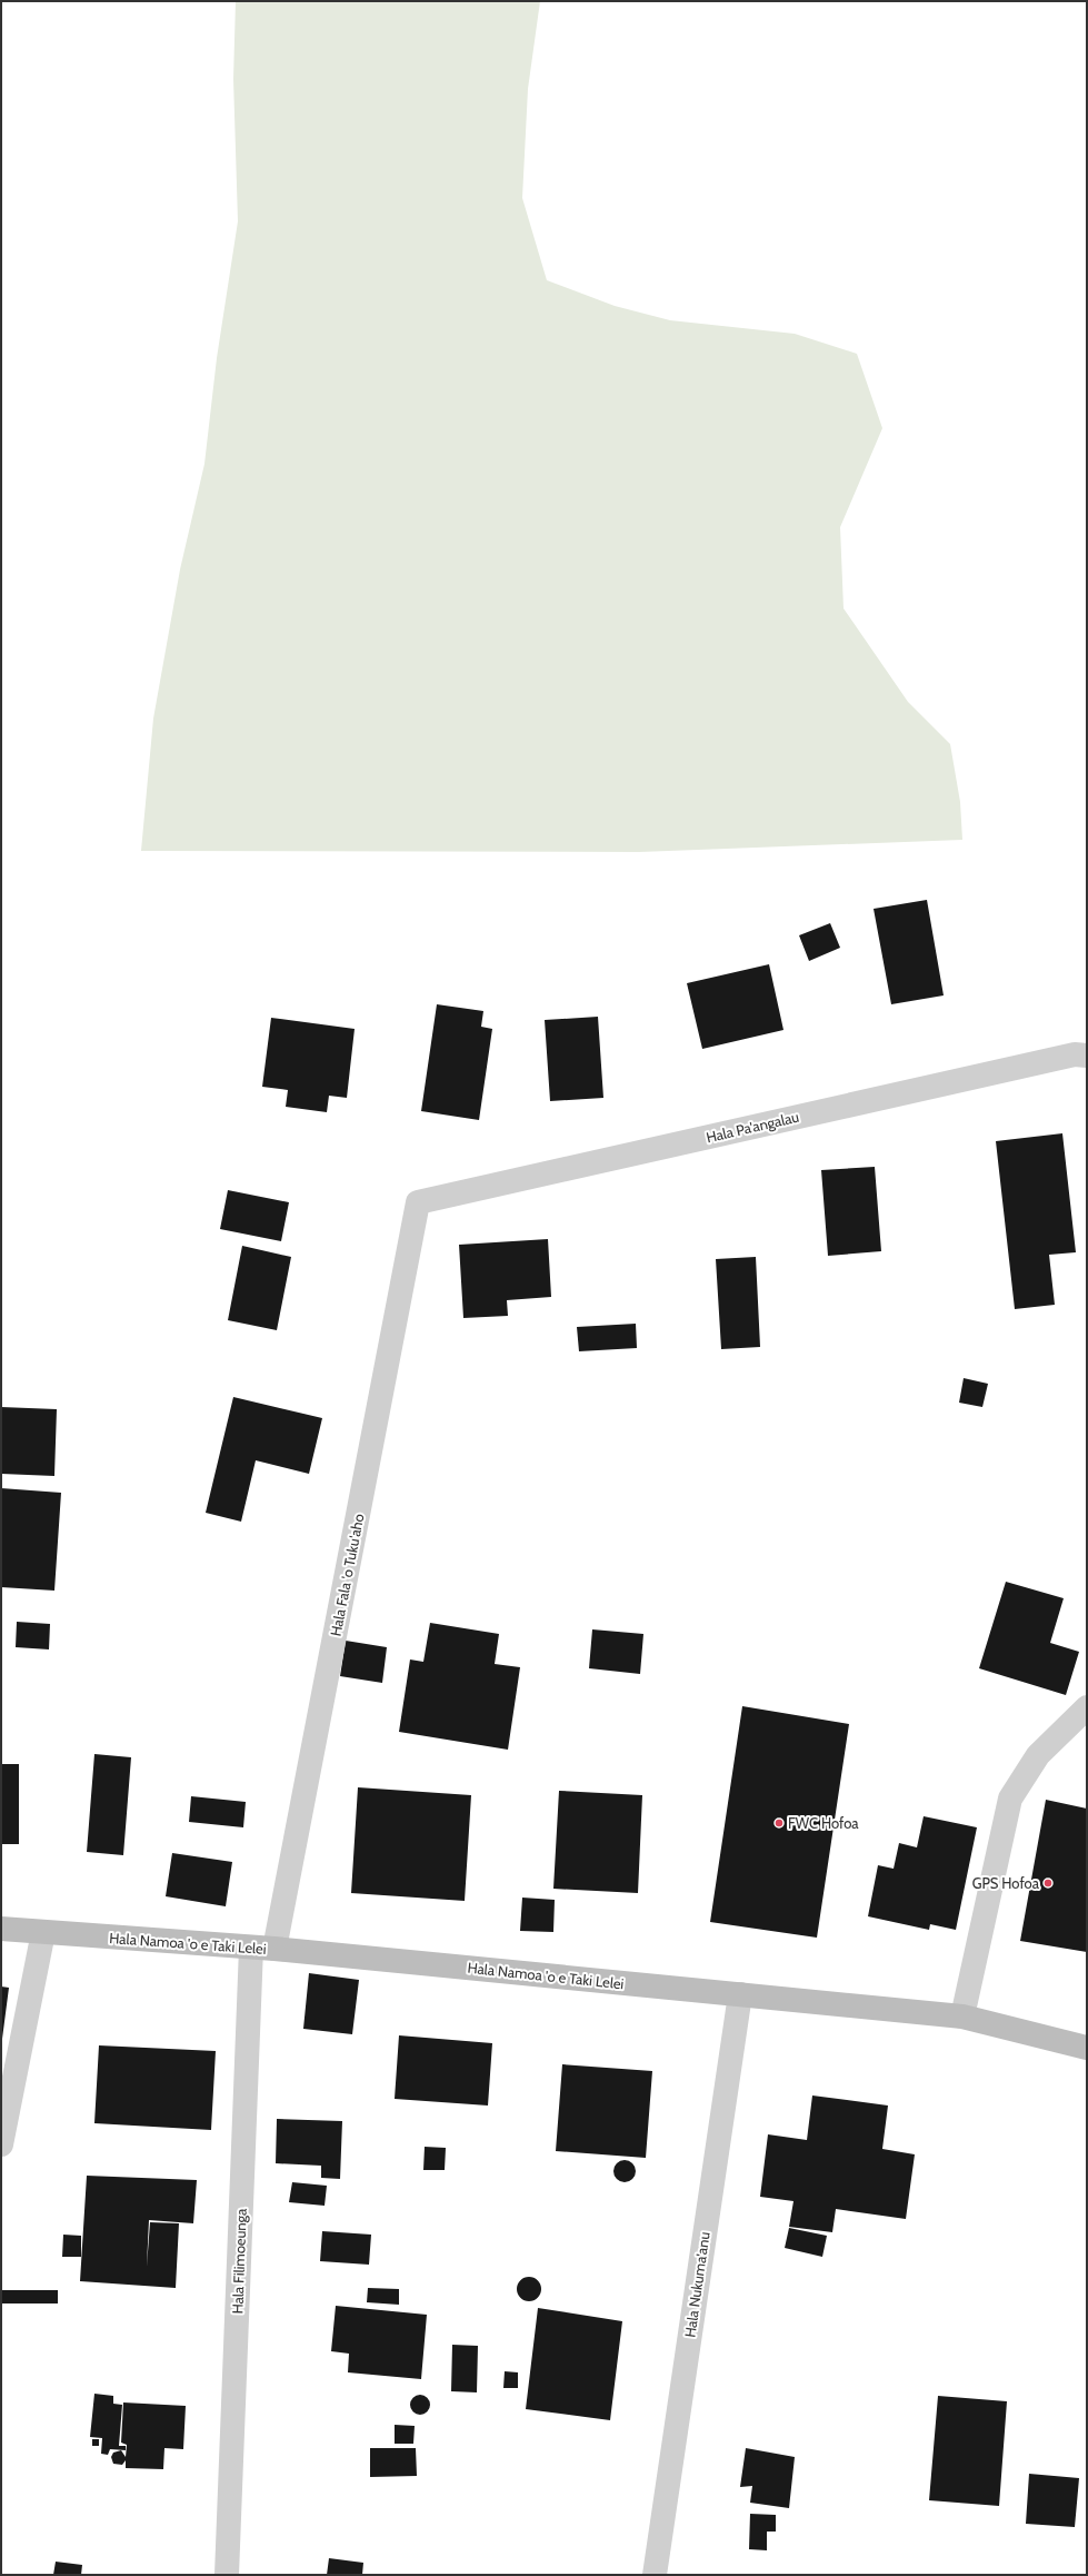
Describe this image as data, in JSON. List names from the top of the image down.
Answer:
{
  "streets": {
    "street": [
      "Hala Pa'angalau",
      "Hala Fala 'o Tuku'aho",
      "Hala Namoa 'o e Taki Lelei",
      "Hala Filimoeunga",
      "Hala Nukuma'anu"
    ]
  },
  "crossings": [
    ["Hala Pa'angalau", "Hala Fala 'o Tuku'aho"],
    ["Hala Fala 'o Tuku'aho", "Hala Namoa 'o e Taki Lelei"],
    ["Hala Fala 'o Tuku'aho", "Hala Filimoeunga"],
    ["Hala Namoa 'o e Taki Lelei", "Hala Filimoeunga"],
    ["Hala Namoa 'o e Taki Lelei", "Hala Nukuma'anu"]
  ],
  "places": ["FWC Hofoa", "GPS Hofoa"]
}
